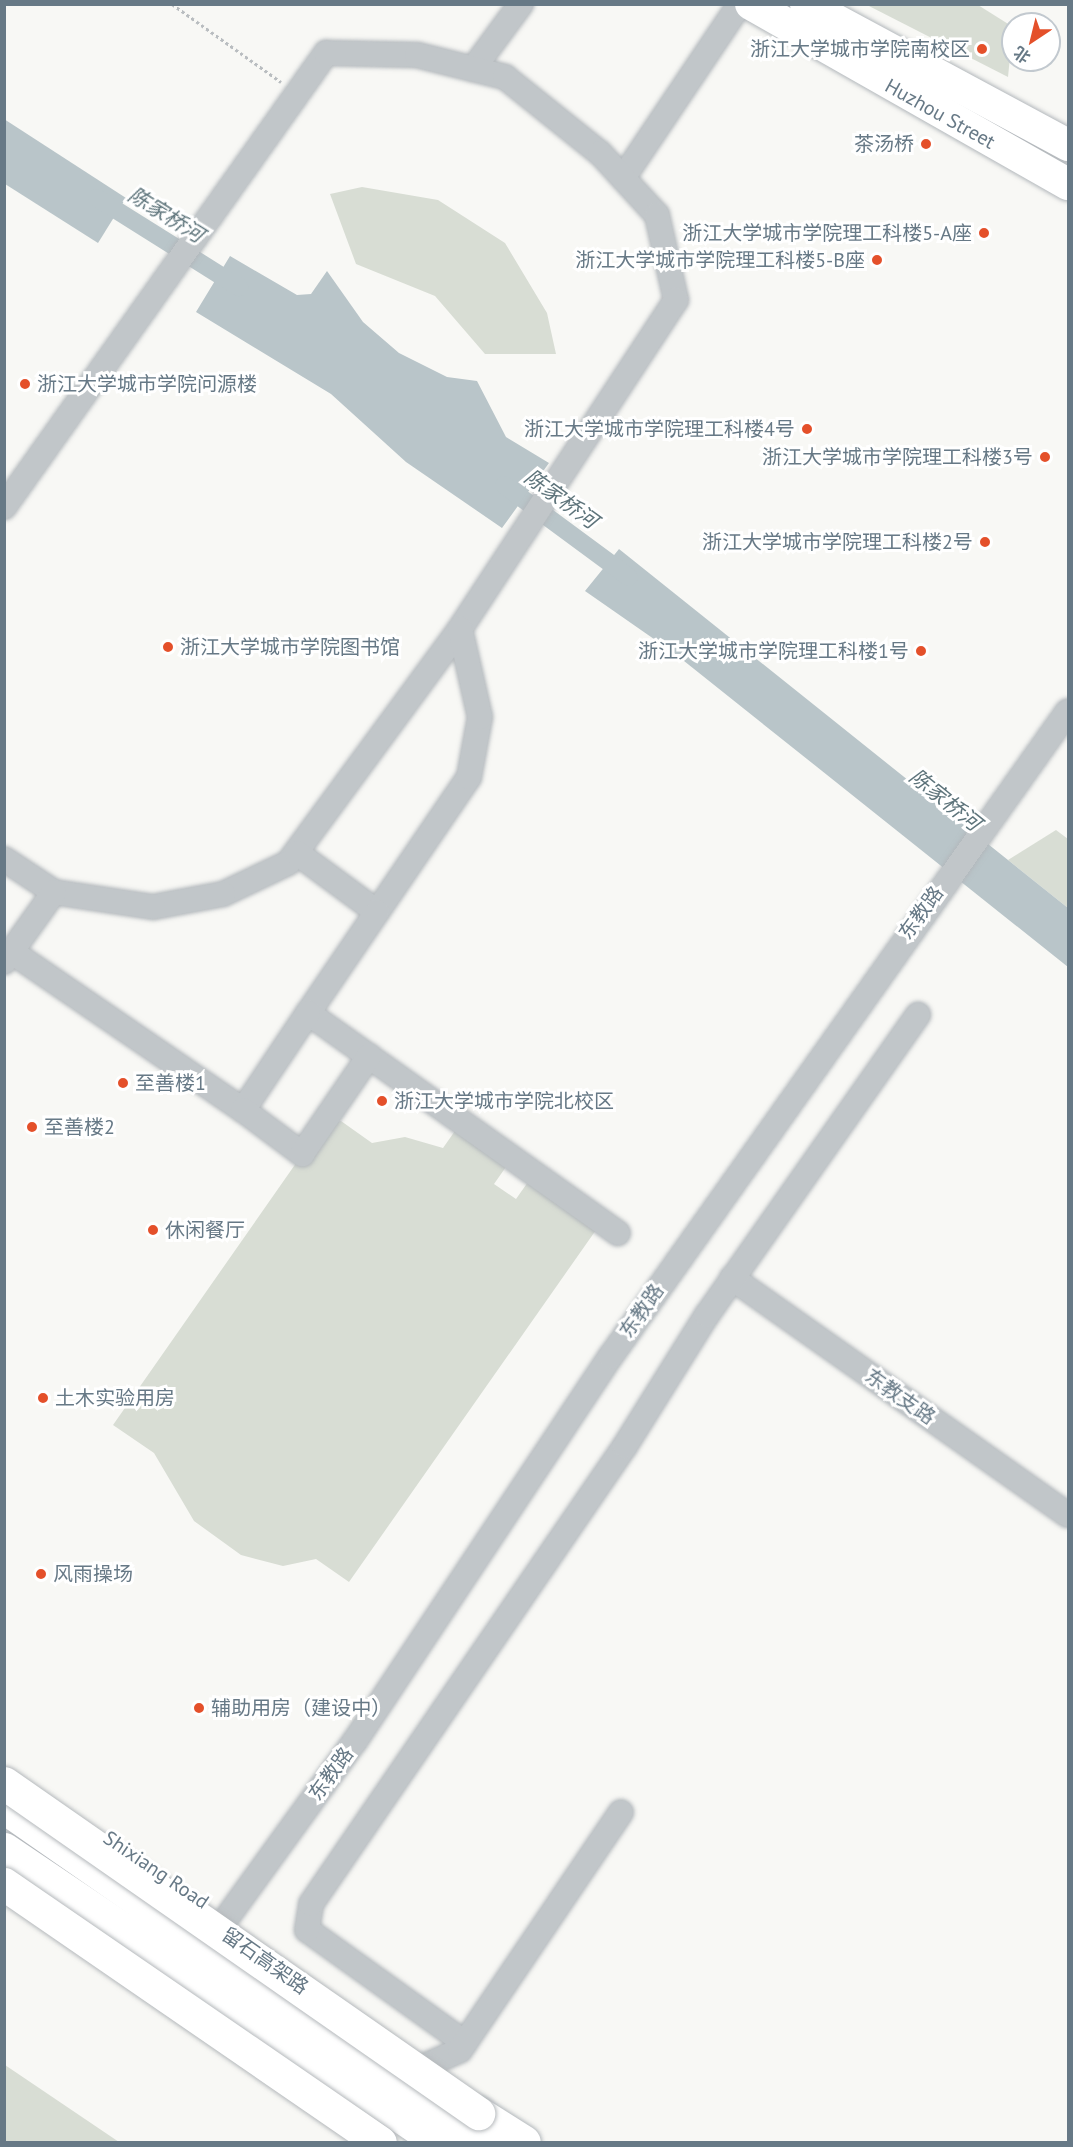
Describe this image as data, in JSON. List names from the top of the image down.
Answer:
{
  "streets": {
    "highway": ["留石高架路"],
    "main road": ["Huzhou Street", "Shixiang Road"],
    "street": ["东教路", "东教支路"]
  },
  "crossings": [
    ["东教路", "Shixiang Road"]
  ],
  "water": ["陈家桥河"],
  "places": [
    "浙江大学城市学院南校区",
    "茶汤桥",
    "浙江大学城市学院理工科楼5-A座",
    "浙江大学城市学院理工科楼5-B座",
    "浙江大学城市学院问源楼",
    "浙江大学城市学院理工科楼4号",
    "浙江大学城市学院理工科楼3号",
    "浙江大学城市学院理工科楼2号",
    "浙江大学城市学院图书馆",
    "浙江大学城市学院理工科楼1号",
    "至善楼1",
    "浙江大学城市学院北校区",
    "至善楼2",
    "休闲餐厅",
    "土木实验用房",
    "风雨操场",
    "辅助用房（建设中）"
  ],
  "north": "bottom left"
}
